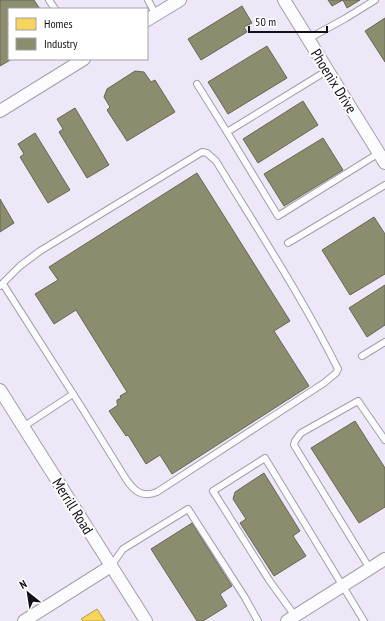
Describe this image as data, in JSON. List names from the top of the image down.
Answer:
{
  "streets": {
    "street": ["Phoenix Drive", "Merrill Road"]
  },
  "legend": ["Homes", "Industry"],
  "scale_bar": "50 m",
  "north": "top left"
}
